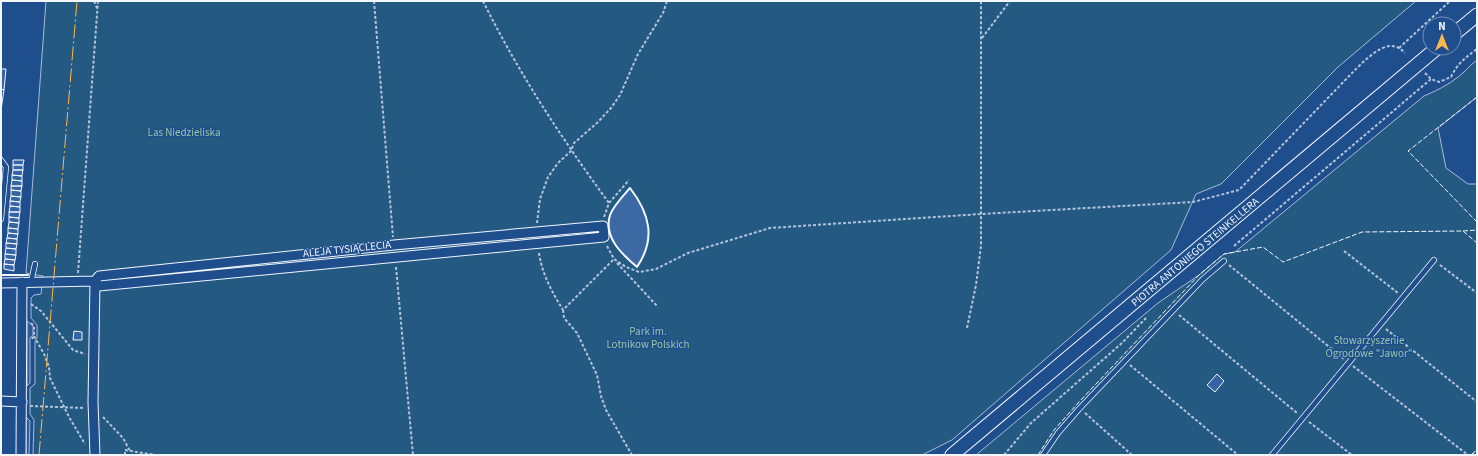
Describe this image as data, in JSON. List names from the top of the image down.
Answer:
{
  "streets": {
    "street": ["ALEJA TYSIĄCLECIA", "PIOTRA ANTONIEGO STEINKELLERA"]
  },
  "parks": ["Las Niedzieliska", "Park im. Lotnikow Polskich", "Stowarzyszenie Ogrodowe \"Jawor\""],
  "north": "top"
}
